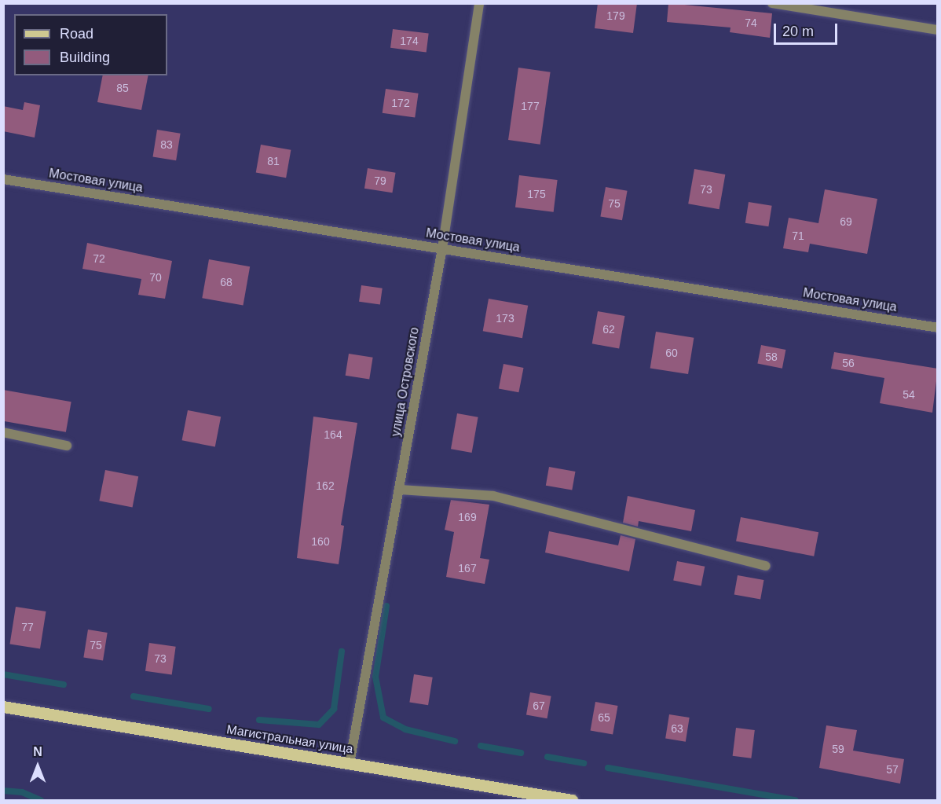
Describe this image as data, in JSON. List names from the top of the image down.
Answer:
{
  "streets": {
    "main road": ["Магистральная улица"],
    "street": ["Мостовая улица", "улица Островского"]
  },
  "crossings": [
    ["Мостовая улица", "улица Островского"],
    ["улица Островского", "Магистральная улица"]
  ],
  "house_numbers": [
    "179",
    "74",
    "174",
    "85",
    "172",
    "177",
    "83",
    "81",
    "79",
    "73",
    "175",
    "75",
    "69",
    "71",
    "72",
    "70",
    "68",
    "173",
    "62",
    "60",
    "58",
    "56",
    "54",
    "164",
    "162",
    "169",
    "160",
    "167",
    "77",
    "75",
    "73",
    "67",
    "65",
    "63",
    "59",
    "57"
  ],
  "legend": ["Road", "Building"],
  "scale_bar": "20 m",
  "north": "top"
}
